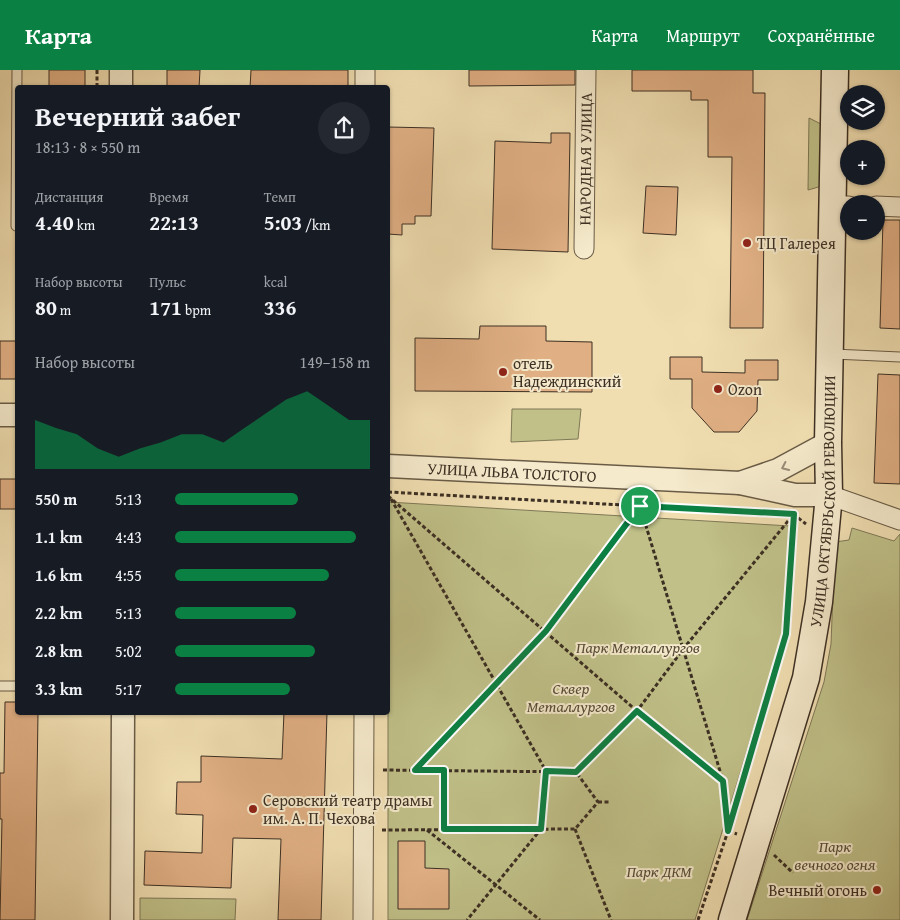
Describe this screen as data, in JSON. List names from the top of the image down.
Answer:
{
  "streets": {
    "main road": ["УЛИЦА ОКТЯБРЬСКОЙ РЕВОЛЮЦИИ"],
    "street": ["НАРОДНАЯ УЛИЦА", "УЛИЦА ЛЬВА ТОЛСТОГО"]
  },
  "crossings": [
    ["УЛИЦА ЛЬВА ТОЛСТОГО", "УЛИЦА ОКТЯБРЬСКОЙ РЕВОЛЮЦИИ"]
  ],
  "parks": [
    "Парк Металлургов",
    "Сквер Металлургов",
    "Парк вечного огня",
    "Парк ДКМ"
  ],
  "places": [
    "ТЦ Галерея",
    "отель Надеждинский",
    "Ozon",
    "Серовский театр драмы им. А. П. Чехова",
    "Вечный огонь"
  ],
  "page": {
    "header": "Карта",
    "nav": ["Карта", "Маршрут", "Сохранённые"],
    "map_buttons": ["+", "−"],
    "heading": ["Вечерний забег", "18:13 · 8 × 550 m"],
    "stats": [
      ["Дистанция", "4.40 km"],
      ["Время", "22:13"],
      ["Темп", "5:03 /km"],
      ["Набор высоты", "80 m"],
      ["Пульс", "171 bpm"],
      ["kcal", "336"]
    ],
    "chart": ["Набор высоты", "149–158 m"],
    "list": [
      {
        "name": "550 m",
        "note": "5:13"
      },
      {
        "name": "1.1 km",
        "note": "4:43"
      },
      {
        "name": "1.6 km",
        "note": "4:55"
      },
      {
        "name": "2.2 km",
        "note": "5:13"
      },
      {
        "name": "2.8 km",
        "note": "5:02"
      },
      {
        "name": "3.3 km",
        "note": "5:17"
      }
    ]
  }
}
